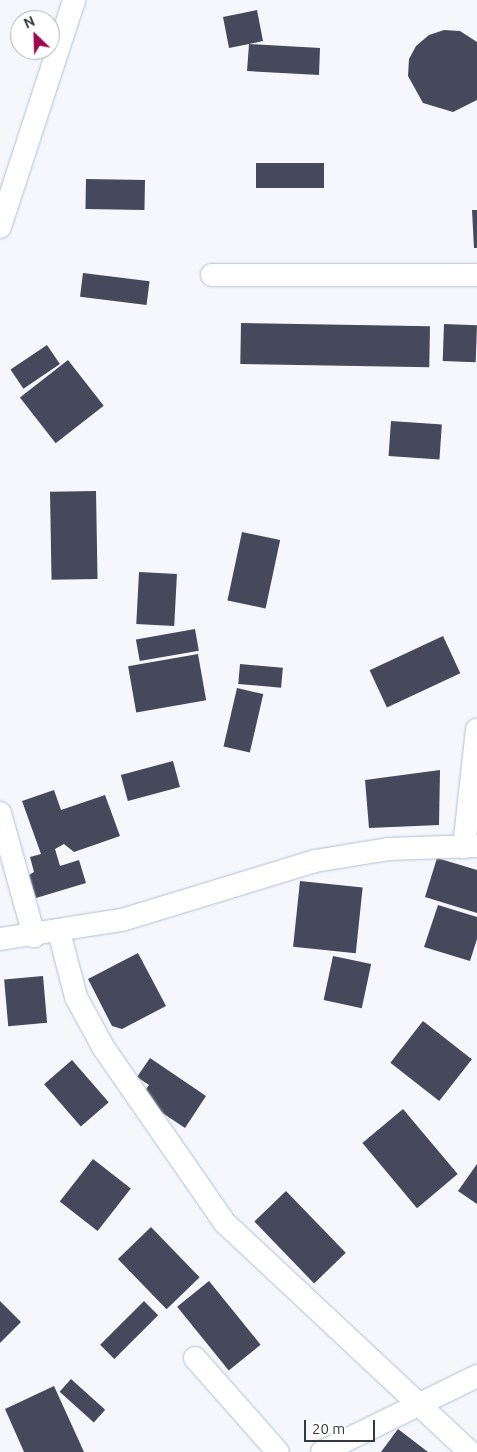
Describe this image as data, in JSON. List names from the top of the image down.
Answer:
{
  "scale_bar": "20 m",
  "north": "top left"
}
